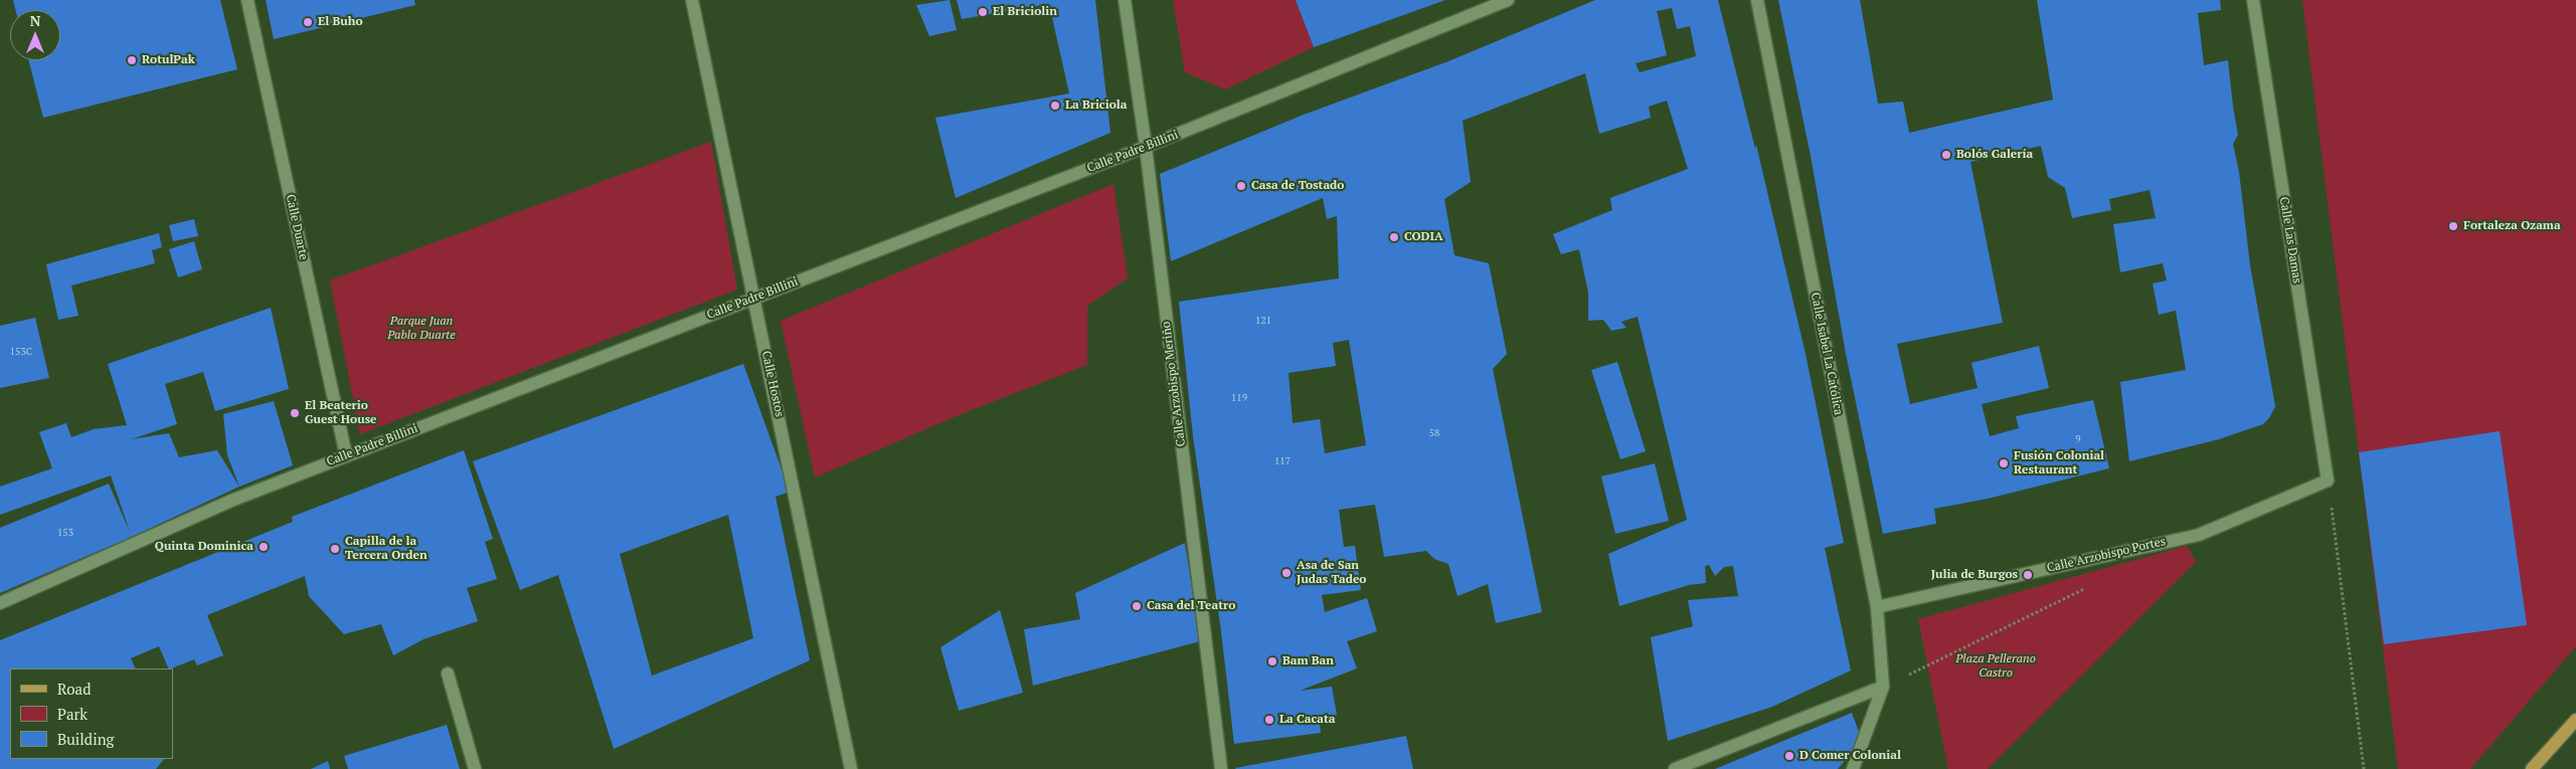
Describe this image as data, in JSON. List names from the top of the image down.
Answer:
{
  "streets": {
    "street": [
      "Calle Padre Billini",
      "Calle Duarte",
      "Calle Las Damas",
      "Calle Isabel La Católica",
      "Calle Hostos",
      "Calle Arzobispo Meriño",
      "Calle Arzobispo Portes"
    ]
  },
  "crossings": [
    ["Calle Padre Billini", "Calle Duarte"],
    ["Calle Padre Billini", "Calle Hostos"],
    ["Calle Padre Billini", "Calle Arzobispo Meriño"],
    ["Calle Las Damas", "Calle Arzobispo Portes"],
    ["Calle Isabel La Católica", "Calle Arzobispo Portes"]
  ],
  "parks": ["Parque Juan Pablo Duarte", "Plaza Pellerano Castro"],
  "places": [
    "El Briciolin",
    "El Buho",
    "RotulPak",
    "La Briciola",
    "Bolós Galería",
    "Casa de Tostado",
    "Fortaleza Ozama",
    "CODIA",
    "El Beaterio Guest House",
    "Fusión Colonial Restaurant",
    "Quinta Dominica",
    "Capilla de la Tercera Orden",
    "Asa de San Judas Tadeo",
    "Julia de Burgos",
    "Casa del Teatro",
    "Bam Ban",
    "La Cacata",
    "D Comer Colonial"
  ],
  "house_numbers": [
    "121",
    "153C",
    "119",
    "58",
    "9",
    "117",
    "153"
  ],
  "legend": ["Road", "Park", "Building"],
  "north": "top"
}
